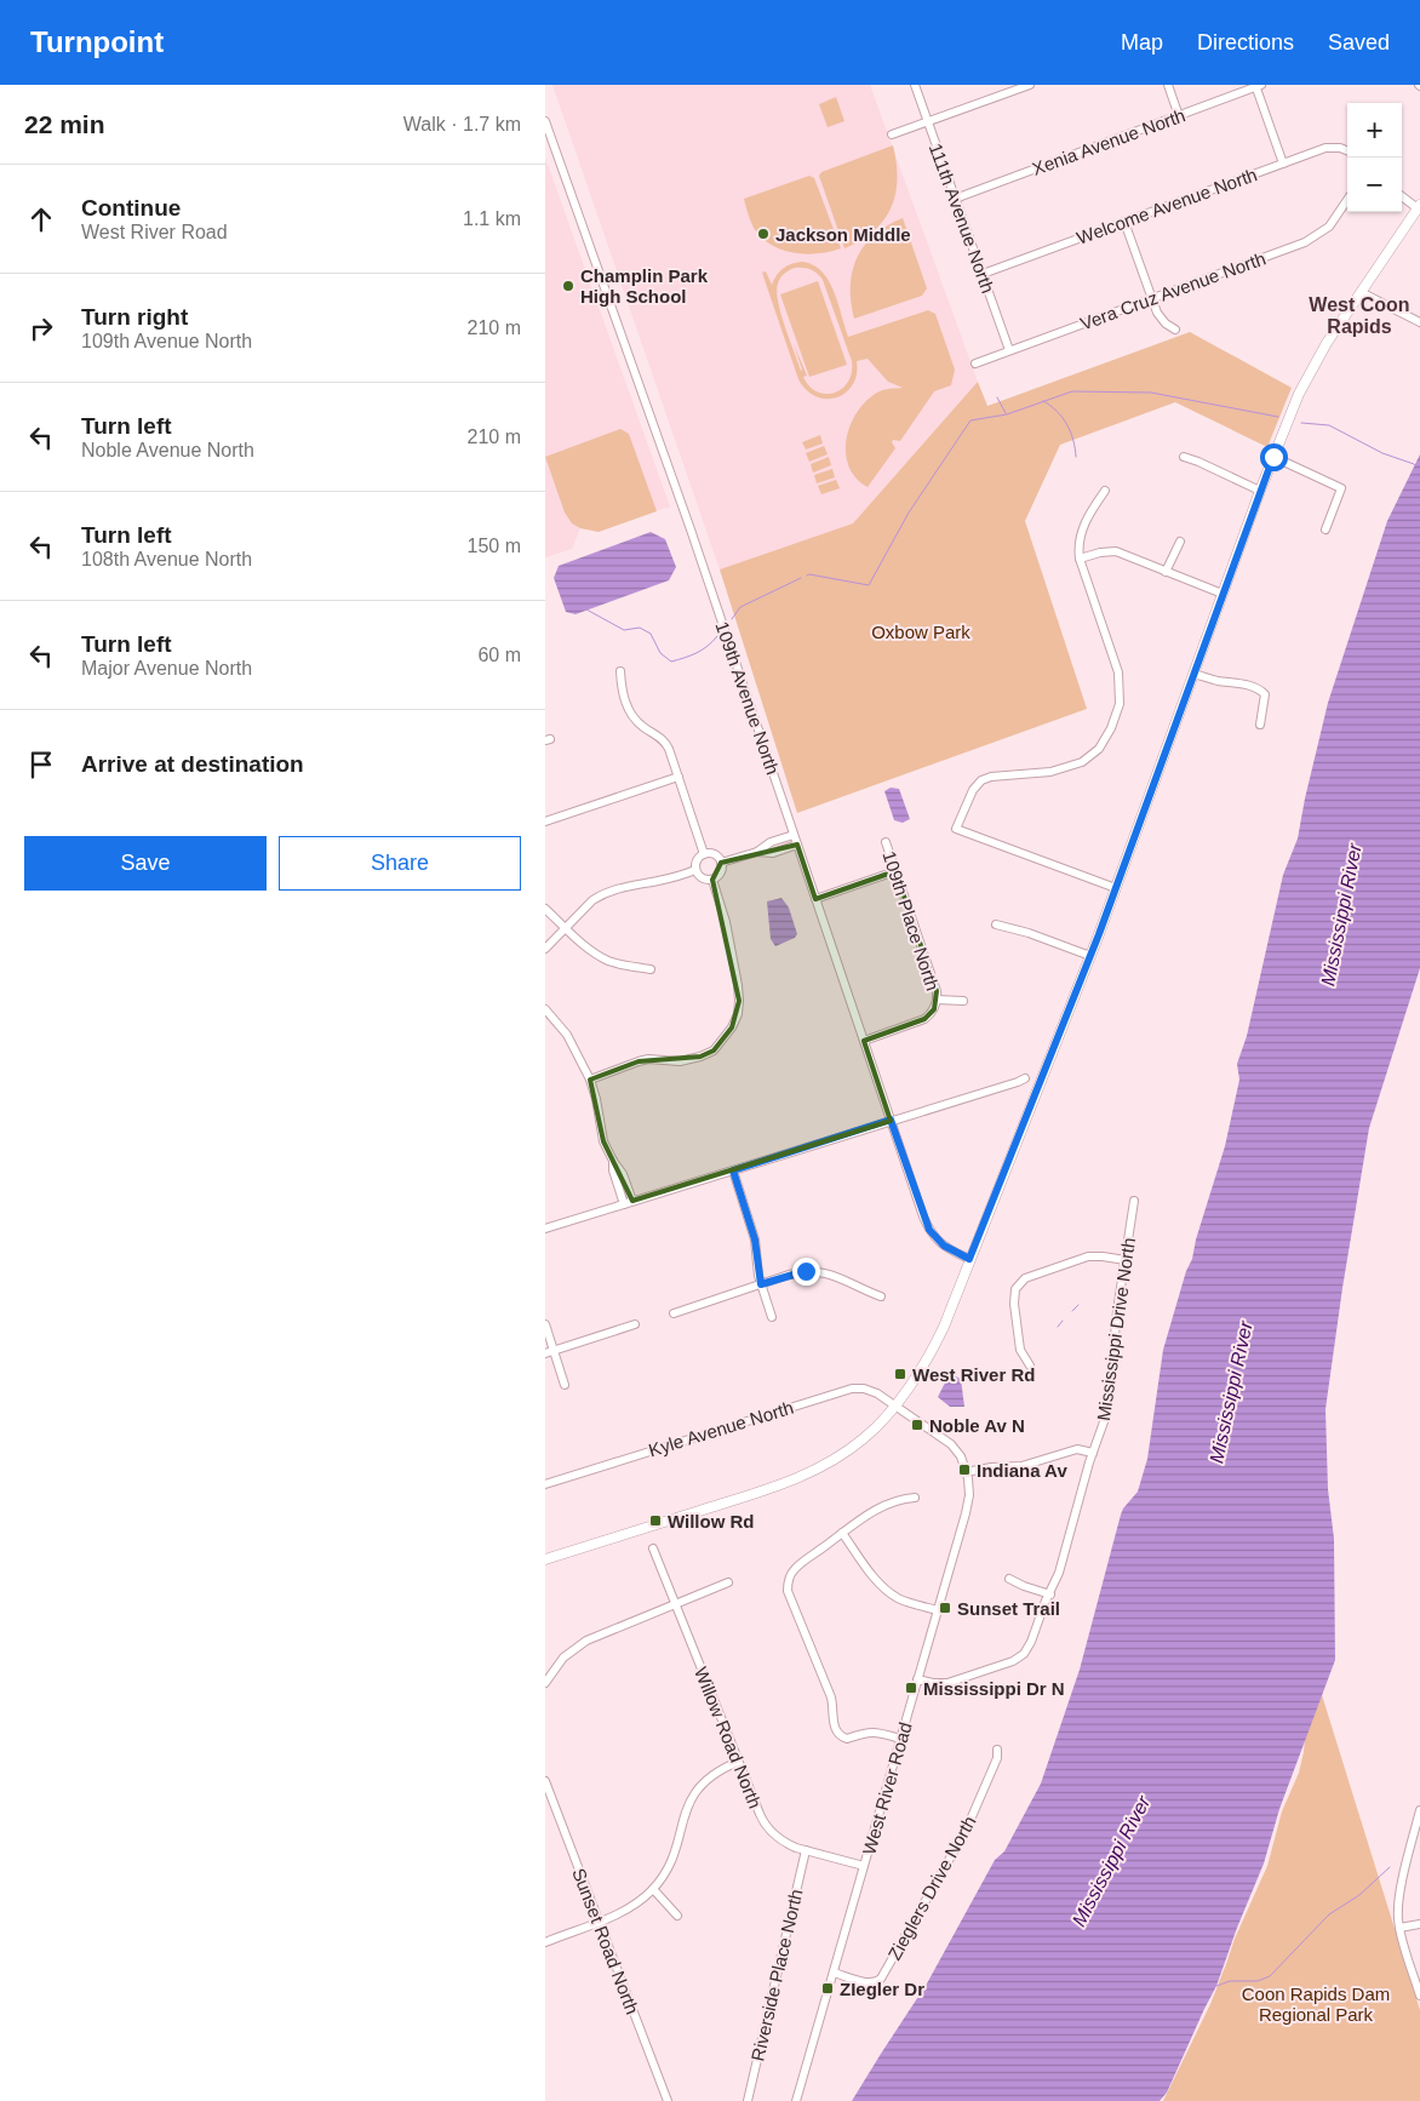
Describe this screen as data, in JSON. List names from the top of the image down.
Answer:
{
  "streets": {
    "street": [
      "Xenia Avenue North",
      "Welcome Avenue North",
      "111th Avenue North",
      "Vera Cruz Avenue North",
      "109th Avenue North",
      "109th Place North",
      "Mississippi Drive North",
      "Kyle Avenue North",
      "Willow Road North",
      "West River Road",
      "Zieglers Drive North",
      "Sunset Road North",
      "Riverside Place North"
    ]
  },
  "crossings": [
    ["Xenia Avenue North", "111th Avenue North"],
    ["Welcome Avenue North", "111th Avenue North"],
    ["111th Avenue North", "Vera Cruz Avenue North"],
    ["Mississippi Drive North", "West River Road"],
    ["Kyle Avenue North", "West River Road"],
    ["Willow Road North", "West River Road"],
    ["Willow Road North", "Riverside Place North"],
    ["West River Road", "Zieglers Drive North"]
  ],
  "districts": ["West Coon Rapids"],
  "water": ["Mississippi River"],
  "parks": ["Oxbow Park", "Coon Rapids Dam Regional Park"],
  "places": {
    "other": ["Jackson Middle", "Champlin Park High School"],
    "transit": [
      "West River Rd",
      "Noble Av N",
      "Indiana Av",
      "Willow Rd",
      "Sunset Trail",
      "Mississippi Dr N",
      "ZIegler Dr"
    ]
  },
  "page": {
    "header": "Turnpoint",
    "nav": ["Map", "Directions", "Saved"],
    "heading": ["22 min", "Walk · 1.7 km"],
    "map_buttons": ["+", "−"],
    "list": [
      ["Continue", "West River Road", "1.1 km"],
      ["Turn right", "109th Avenue North", "210 m"],
      ["Turn left", "Noble Avenue North", "210 m"],
      ["Turn left", "108th Avenue North", "150 m"],
      ["Turn left", "Major Avenue North", "60 m"],
      "Arrive at destination"
    ],
    "buttons": ["Save", "Share"]
  }
}
